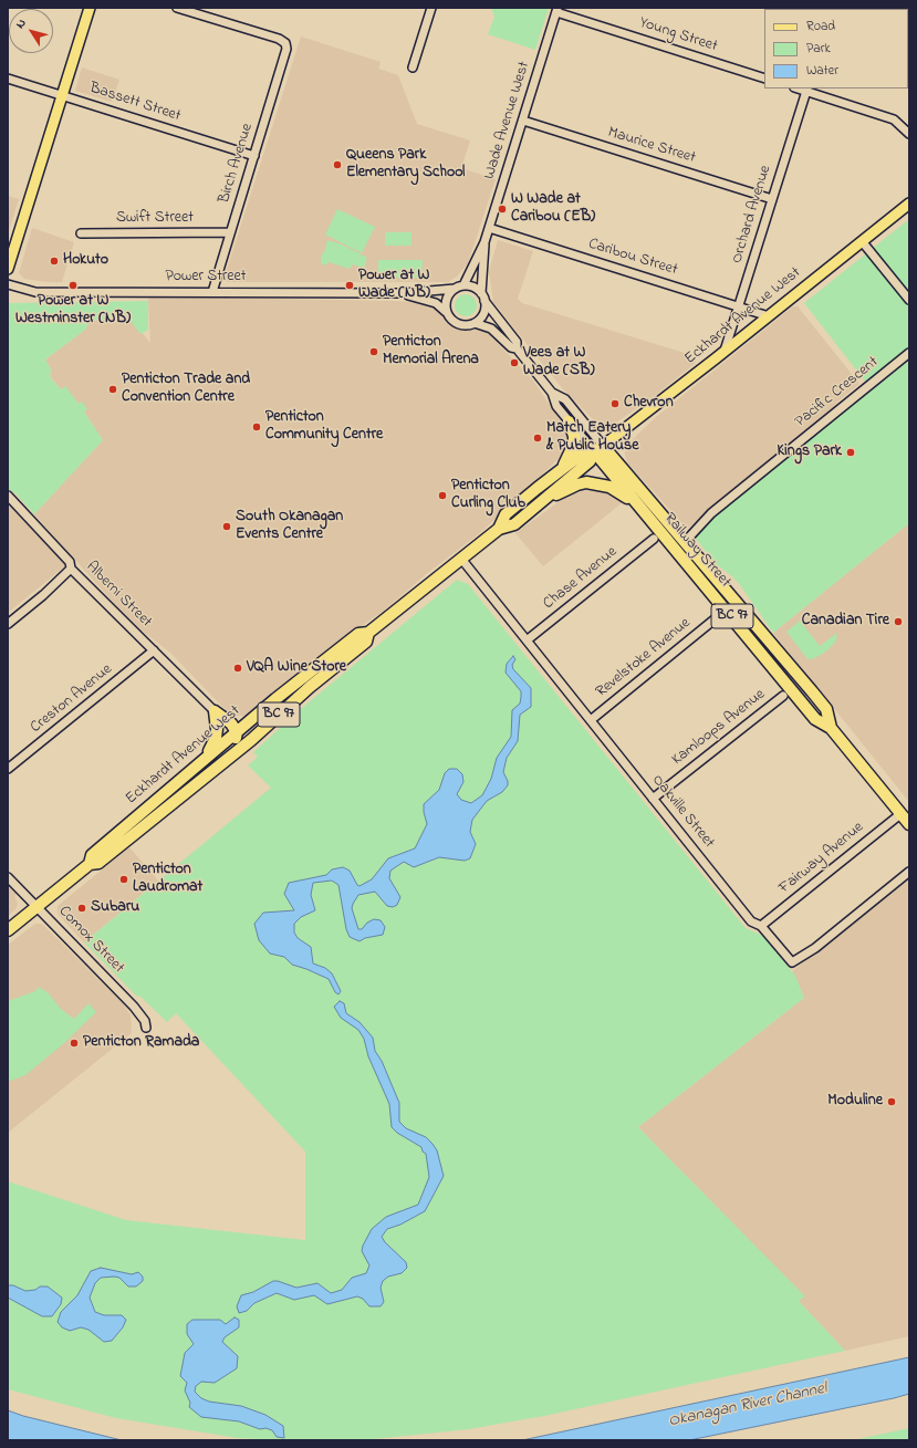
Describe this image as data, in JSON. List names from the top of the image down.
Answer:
{
  "streets": {
    "highway": ["Eckhardt Avenue West", "Railway Street", "BC 97"],
    "street": [
      "Young Street",
      "Bassett Street",
      "Wade Avenue West",
      "Maurice Street",
      "Birch Avenue",
      "Orchard Avenue",
      "Swift Street",
      "Caribou Street",
      "Power Street",
      "Pacific Crescent",
      "Chase Avenue",
      "Alberni Street",
      "Revelstoke Avenue",
      "Creston Avenue",
      "Kamloops Avenue",
      "Oakville Street",
      "Fairway Avenue",
      "Comox Street"
    ]
  },
  "crossings": [
    ["Young Street", "Wade Avenue West"],
    ["Bassett Street", "Birch Avenue"],
    ["Wade Avenue West", "Maurice Street"],
    ["Wade Avenue West", "Caribou Street"],
    ["Wade Avenue West", "Power Street"],
    ["Maurice Street", "Orchard Avenue"],
    ["Birch Avenue", "Swift Street"],
    ["Birch Avenue", "Power Street"],
    ["Orchard Avenue", "Caribou Street"],
    ["Orchard Avenue", "Eckhardt Avenue West"],
    ["Caribou Street", "Eckhardt Avenue West"],
    ["Eckhardt Avenue West", "Railway Street"],
    ["Eckhardt Avenue West", "Oakville Street"],
    ["Eckhardt Avenue West", "Comox Street"],
    ["Pacific Crescent", "Railway Street"],
    ["Railway Street", "Fairway Avenue"],
    ["Chase Avenue", "Oakville Street"],
    ["Alberni Street", "Creston Avenue"],
    ["Revelstoke Avenue", "Oakville Street"],
    ["Kamloops Avenue", "Oakville Street"],
    ["Oakville Street", "Fairway Avenue"]
  ],
  "water": ["Okanagan River Channel"],
  "places": [
    "Queens Park Elementary School",
    "W Wade at Caribou (EB)",
    "Hokuto",
    "Power at W Westminster (NB)",
    "Power at W Wade (NB)",
    "Penticton Memorial Arena",
    "Vees at W Wade (SB)",
    "Penticton Trade and Convention Centre",
    "Chevron",
    "Penticton Community Centre",
    "Match Eatery & Public House",
    "Kings Park",
    "Penticton Curling Club",
    "South Okanagan Events Centre",
    "Canadian Tire",
    "VQA Wine Store",
    "Penticton Laudromat",
    "Subaru",
    "Penticton Ramada",
    "Moduline"
  ],
  "legend": ["Road", "Park", "Water"],
  "north": "top left"
}
